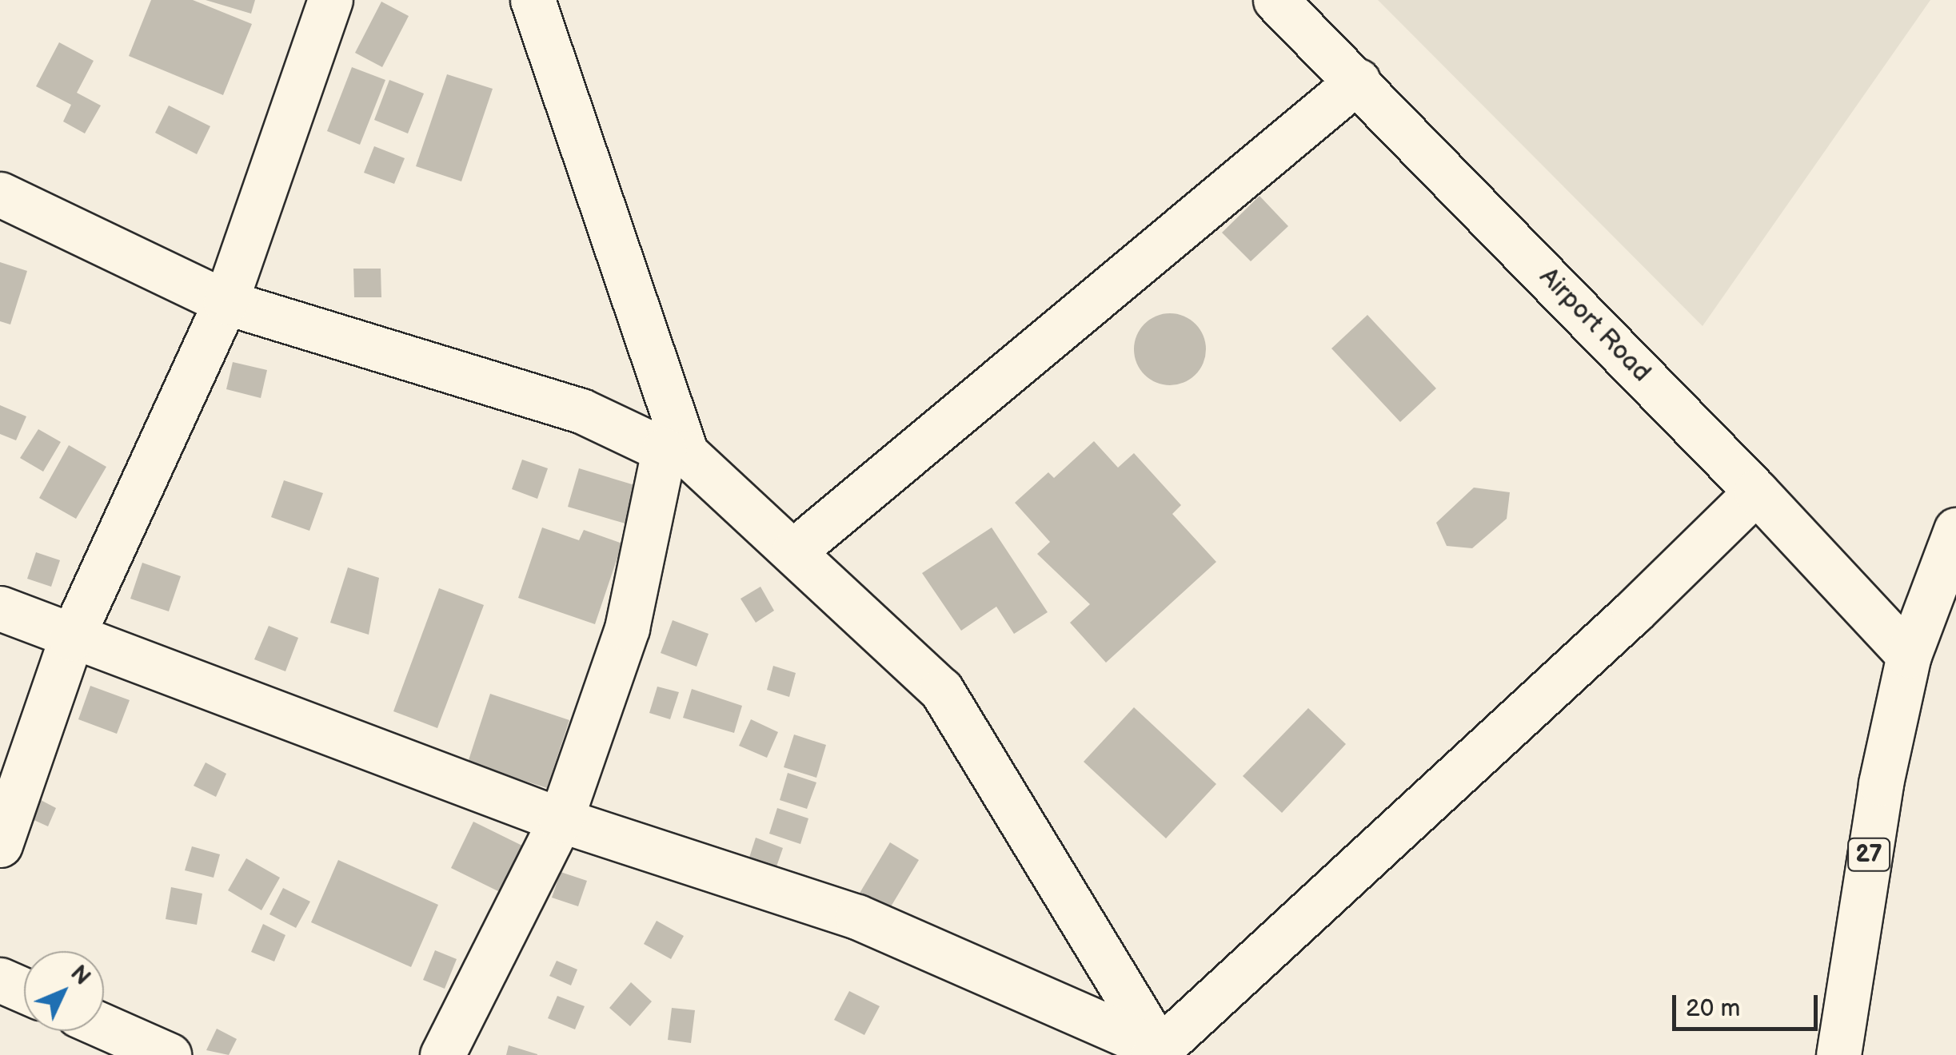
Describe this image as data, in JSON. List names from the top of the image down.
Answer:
{
  "streets": {
    "street": ["Airport Road", "27"]
  },
  "crossings": [
    ["Airport Road", "27"]
  ],
  "scale_bar": "20 m",
  "north": "top right"
}
